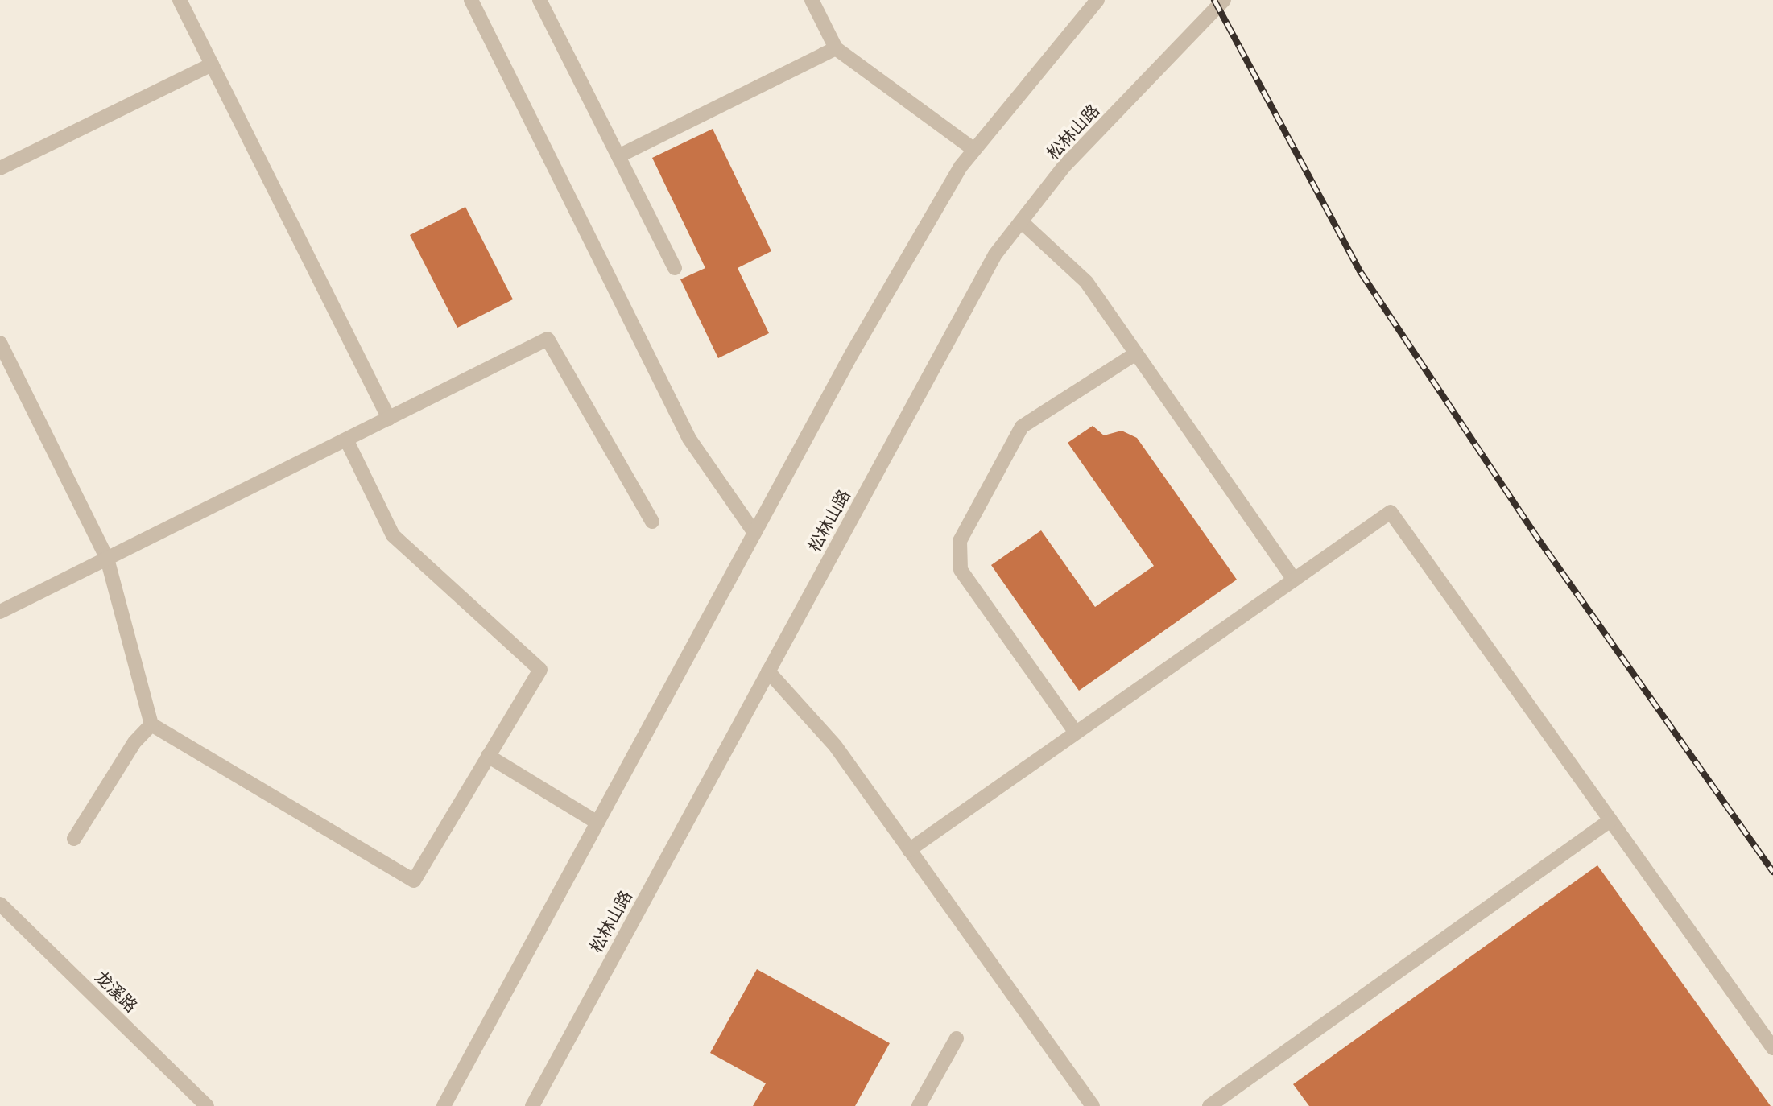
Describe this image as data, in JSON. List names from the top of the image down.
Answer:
{
  "streets": {
    "street": ["松林山路", "龙溪路"]
  }
}
